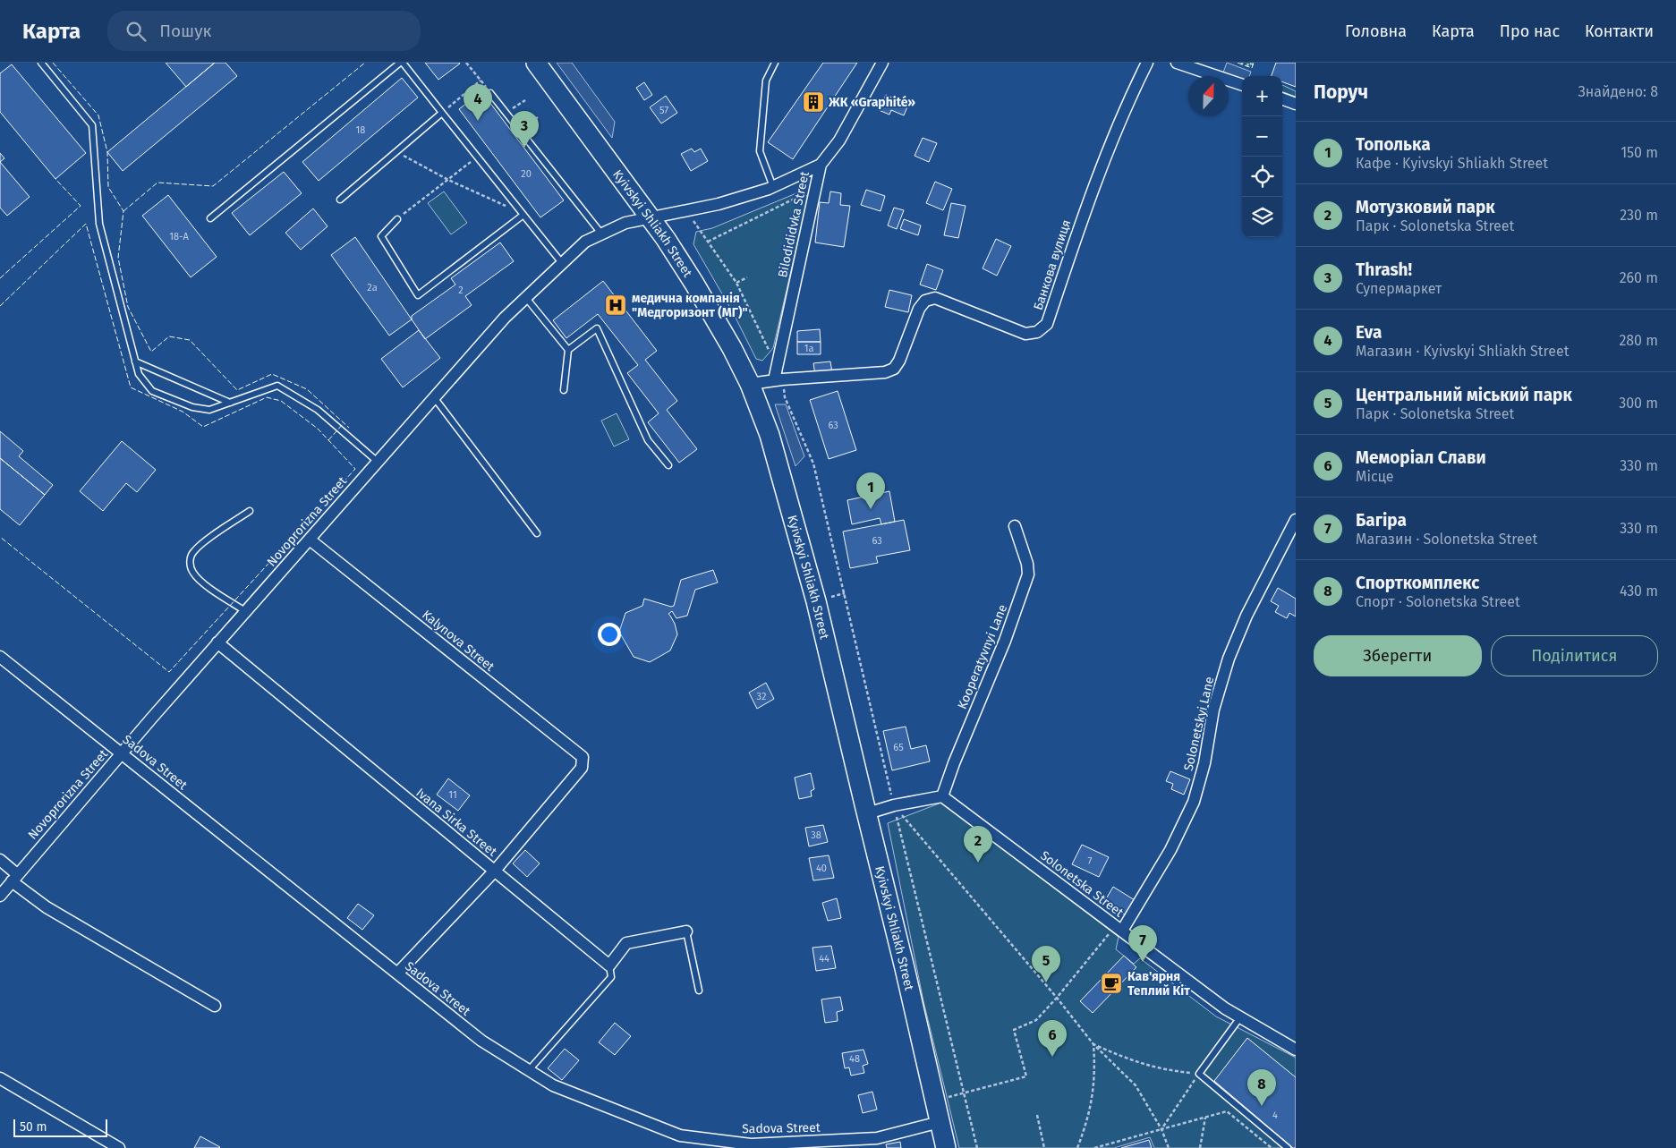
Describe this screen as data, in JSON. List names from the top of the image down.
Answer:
{
  "streets": {
    "highway": ["Kyivskyi Shliakh Street"],
    "street": [
      "Bilodididvka Street",
      "Банкова вулиця",
      "Novoprorizna Street",
      "Kalynova Street",
      "Kooperatyvnyi Lane",
      "Solonetskyi Lane",
      "Sadova Street",
      "Ivana Sirka Street",
      "Solonetska Street"
    ]
  },
  "crossings": [
    ["Kyivskyi Shliakh Street", "Банкова вулиця"],
    ["Kyivskyi Shliakh Street", "Novoprorizna Street"],
    ["Kyivskyi Shliakh Street", "Sadova Street"],
    ["Bilodididvka Street", "Банкова вулиця"],
    ["Bilodididvka Street", "Novoprorizna Street"],
    ["Novoprorizna Street", "Kalynova Street"],
    ["Novoprorizna Street", "Sadova Street"],
    ["Novoprorizna Street", "Ivana Sirka Street"],
    ["Kalynova Street", "Ivana Sirka Street"],
    ["Kooperatyvnyi Lane", "Solonetska Street"],
    ["Solonetskyi Lane", "Solonetska Street"]
  ],
  "places": {
    "building": ["ЖК «Graphité»"],
    "hospital": ["медична компанія \"Медгоризонт (МГ)\""],
    "cafe": ["Кав'ярня Теплий Кіт"]
  },
  "house_numbers": [
    "57",
    "18",
    "20",
    "18-А",
    "2а",
    "2",
    "1а",
    "63",
    "63",
    "32",
    "65",
    "11",
    "38",
    "7",
    "40",
    "44",
    "48",
    "4"
  ],
  "scale_bar": "50 m",
  "north": "top",
  "page": {
    "header": "Карта",
    "search": "Пошук",
    "nav": [
      "Головна",
      "Карта",
      "Про нас",
      "Контакти"
    ],
    "heading": ["Поруч", "Знайдено: 8"],
    "map_buttons": ["+", "−"],
    "pins": [
      "4",
      "3",
      "1",
      "2",
      "7",
      "5",
      "6",
      "8"
    ],
    "list": [
      {
        "mark": "1",
        "name": "Тополька",
        "note": "Кафе · Kyivskyi Shliakh Street",
        "value": "150 m"
      },
      {
        "mark": "2",
        "name": "Мотузковий парк",
        "note": "Парк · Solonetska Street",
        "value": "230 m"
      },
      {
        "mark": "3",
        "name": "Thrash!",
        "note": "Супермаркет",
        "value": "260 m"
      },
      {
        "mark": "4",
        "name": "Eva",
        "note": "Магазин · Kyivskyi Shliakh Street",
        "value": "280 m"
      },
      {
        "mark": "5",
        "name": "Центральний міський парк",
        "note": "Парк · Solonetska Street",
        "value": "300 m"
      },
      {
        "mark": "6",
        "name": "Mеморіал Слави",
        "note": "Місце",
        "value": "330 m"
      },
      {
        "mark": "7",
        "name": "Багіра",
        "note": "Магазин · Solonetska Street",
        "value": "330 m"
      },
      {
        "mark": "8",
        "name": "Спорткомплекс",
        "note": "Спорт · Solonetska Street",
        "value": "430 m"
      }
    ],
    "buttons": ["Зберегти", "Поділитися"],
    "scale": "50 m"
  }
}
